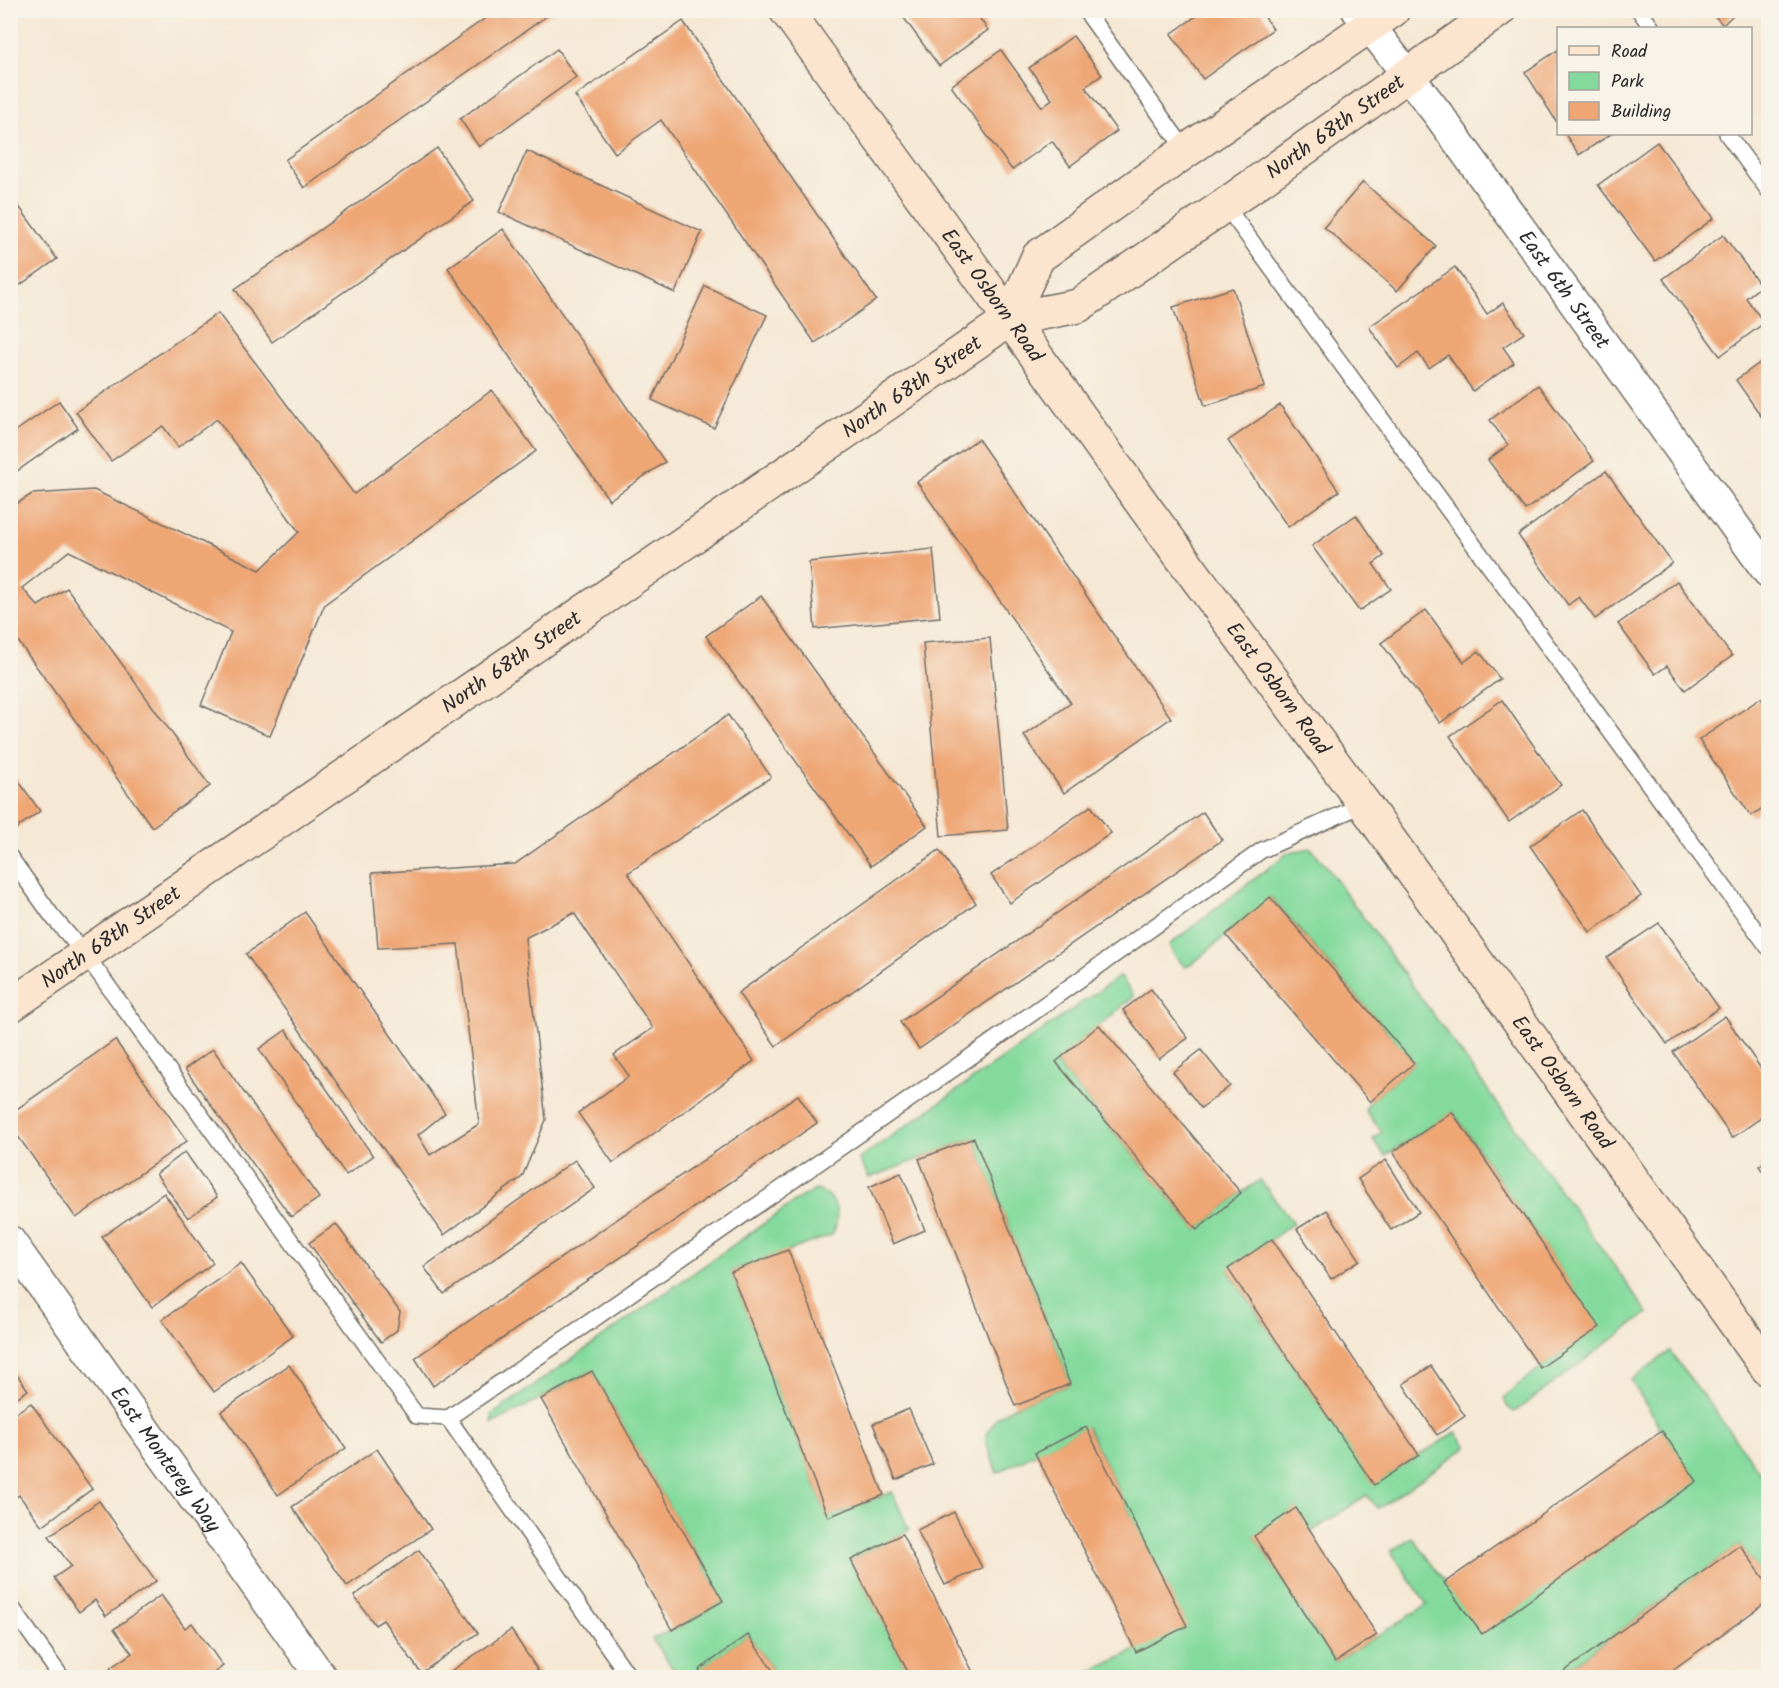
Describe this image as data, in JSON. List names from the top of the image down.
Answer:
{
  "streets": {
    "main road": ["North 68th Street", "East Osborn Road"],
    "street": ["East 6th Street", "East Monterey Way"]
  },
  "crossings": [
    ["North 68th Street", "East 6th Street"],
    ["North 68th Street", "East Osborn Road"]
  ],
  "legend": ["Road", "Park", "Building"]
}
